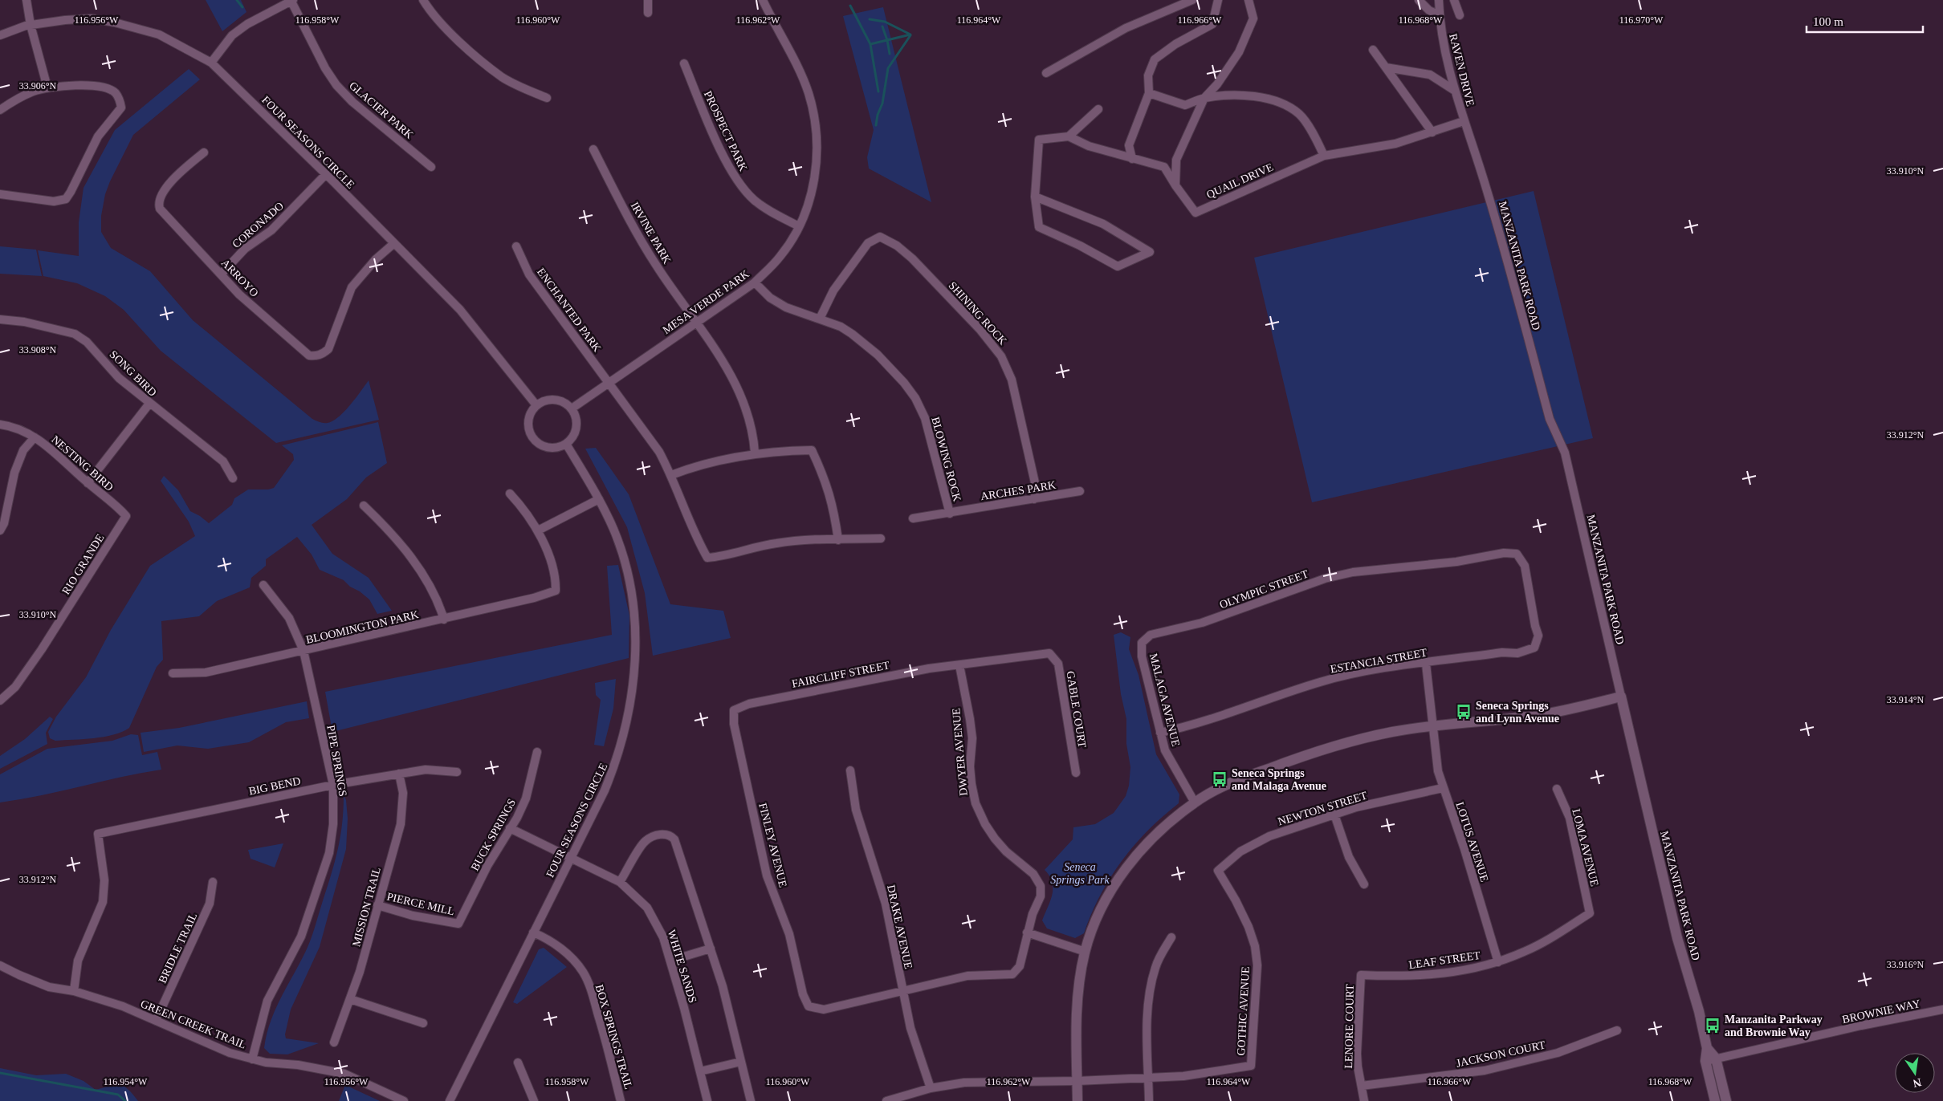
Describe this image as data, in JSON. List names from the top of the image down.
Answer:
{
  "streets": {
    "street": [
      "RAVEN DRIVE",
      "GLACIER PARK",
      "PROSPECT PARK",
      "FOUR SEASONS CIRCLE",
      "QUAIL DRIVE",
      "CORONADO",
      "IRVINE PARK",
      "MANZANITA PARK ROAD",
      "ARROYO",
      "MESA VERDE PARK",
      "ENCHANTED PARK",
      "SHINING ROCK",
      "SONG BIRD",
      "BLOWING ROCK",
      "NESTING BIRD",
      "ARCHES PARK",
      "RIO GRANDE",
      "OLYMPIC STREET",
      "BLOOMINGTON PARK",
      "ESTANCIA STREET",
      "FAIRCLIFF STREET",
      "MALAGA AVENUE",
      "GABLE COURT",
      "DWYER AVENUE",
      "PIPE SPRINGS",
      "BIG BEND",
      "NEWTON STREET",
      "BUCK SPRINGS",
      "LOTUS AVENUE",
      "FINLEY AVENUE",
      "LOMA AVENUE",
      "PIERCE MILL",
      "MISSION TRAIL",
      "DRAKE AVENUE",
      "BRIDLE TRAIL",
      "LEAF STREET",
      "WHITE SANDS",
      "GOTHIC AVENUE",
      "BROWNIE WAY",
      "GREEN CREEK TRAIL",
      "LENORE COURT",
      "BOX SPRINGS TRAIL",
      "JACKSON COURT"
    ]
  },
  "crossings": [
    ["RAVEN DRIVE", "MANZANITA PARK ROAD"],
    ["PROSPECT PARK", "MESA VERDE PARK"],
    ["FOUR SEASONS CIRCLE", "CORONADO"],
    ["FOUR SEASONS CIRCLE", "ARROYO"],
    ["FOUR SEASONS CIRCLE", "MESA VERDE PARK"],
    ["FOUR SEASONS CIRCLE", "WHITE SANDS"],
    ["FOUR SEASONS CIRCLE", "BOX SPRINGS TRAIL"],
    ["CORONADO", "ARROYO"],
    ["IRVINE PARK", "MESA VERDE PARK"],
    ["MANZANITA PARK ROAD", "BROWNIE WAY"],
    ["MESA VERDE PARK", "ENCHANTED PARK"],
    ["MESA VERDE PARK", "BLOWING ROCK"],
    ["SHINING ROCK", "BLOWING ROCK"],
    ["SHINING ROCK", "ARCHES PARK"],
    ["BLOWING ROCK", "ARCHES PARK"],
    ["NESTING BIRD", "RIO GRANDE"],
    ["OLYMPIC STREET", "ESTANCIA STREET"],
    ["OLYMPIC STREET", "MALAGA AVENUE"],
    ["BLOOMINGTON PARK", "PIPE SPRINGS"],
    ["ESTANCIA STREET", "MALAGA AVENUE"],
    ["ESTANCIA STREET", "LOTUS AVENUE"],
    ["FAIRCLIFF STREET", "GABLE COURT"],
    ["FAIRCLIFF STREET", "DWYER AVENUE"],
    ["FAIRCLIFF STREET", "FINLEY AVENUE"],
    ["PIPE SPRINGS", "BIG BEND"],
    ["PIPE SPRINGS", "GREEN CREEK TRAIL"],
    ["BIG BEND", "MISSION TRAIL"],
    ["BIG BEND", "GREEN CREEK TRAIL"],
    ["NEWTON STREET", "LOTUS AVENUE"],
    ["NEWTON STREET", "GOTHIC AVENUE"],
    ["BUCK SPRINGS", "PIERCE MILL"],
    ["BUCK SPRINGS", "WHITE SANDS"],
    ["LOTUS AVENUE", "LEAF STREET"],
    ["FINLEY AVENUE", "DRAKE AVENUE"],
    ["LOMA AVENUE", "LEAF STREET"],
    ["PIERCE MILL", "MISSION TRAIL"],
    ["BRIDLE TRAIL", "GREEN CREEK TRAIL"],
    ["LEAF STREET", "LENORE COURT"],
    ["LENORE COURT", "JACKSON COURT"]
  ],
  "parks": ["Seneca Springs Park"],
  "places": {
    "bus stop": ["Seneca Springs and Lynn Avenue", "Seneca Springs and Malaga Avenue", "Manzanita Parkway and Brownie Way"]
  },
  "scale_bar": "100 m",
  "north": "bottom",
  "coordinates": [
    "116.956°W",
    "116.958°W",
    "116.960°W",
    "116.962°W",
    "116.964°W",
    "116.966°W",
    "116.968°W",
    "116.970°W",
    "33.906°N",
    "33.910°N",
    "33.908°N",
    "33.912°N",
    "33.914°N",
    "33.916°N",
    "116.954°W"
  ]
}
